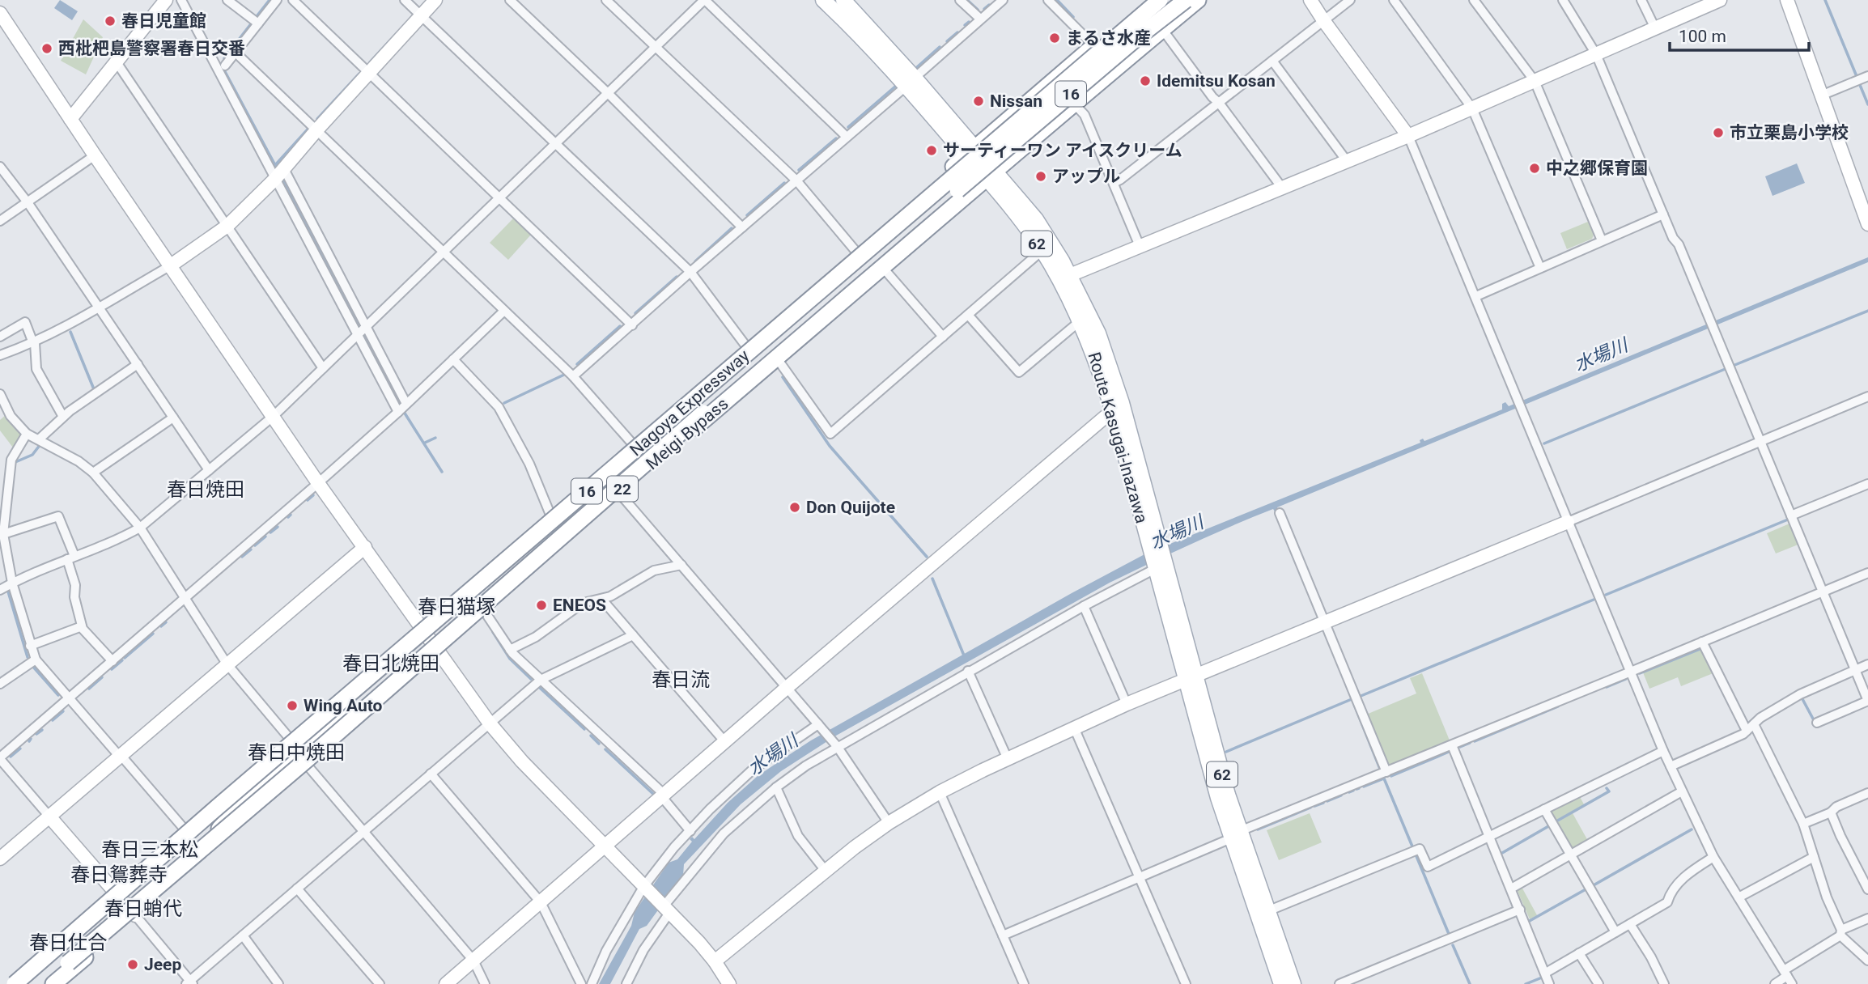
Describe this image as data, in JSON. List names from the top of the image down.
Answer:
{
  "streets": {
    "highway": [
      "16",
      "Nagoya Expressway",
      "Meigi Bypass",
      "22"
    ],
    "main road": ["62", "Route Kasugai-Inazawa"]
  },
  "crossings": [
    ["Nagoya Expressway", "Meigi Bypass"],
    ["Meigi Bypass", "Route Kasugai-Inazawa"]
  ],
  "districts": [
    "春日焼田",
    "春日猫塚",
    "春日北焼田",
    "春日流",
    "春日中焼田",
    "春日三本松",
    "春日鴛葬寺",
    "春日蛸代",
    "春日仕合"
  ],
  "water": ["水場川"],
  "places": [
    "春日児童館",
    "まるさ水産",
    "西枇杷島警察署春日交番",
    "Idemitsu Kosan",
    "Nissan",
    "市立栗島小学校",
    "サーティーワン アイスクリーム",
    "中之郷保育園",
    "アップル",
    "Don Quijote",
    "ENEOS",
    "Wing Auto",
    "Jeep"
  ],
  "scale_bar": "100 m"
}
